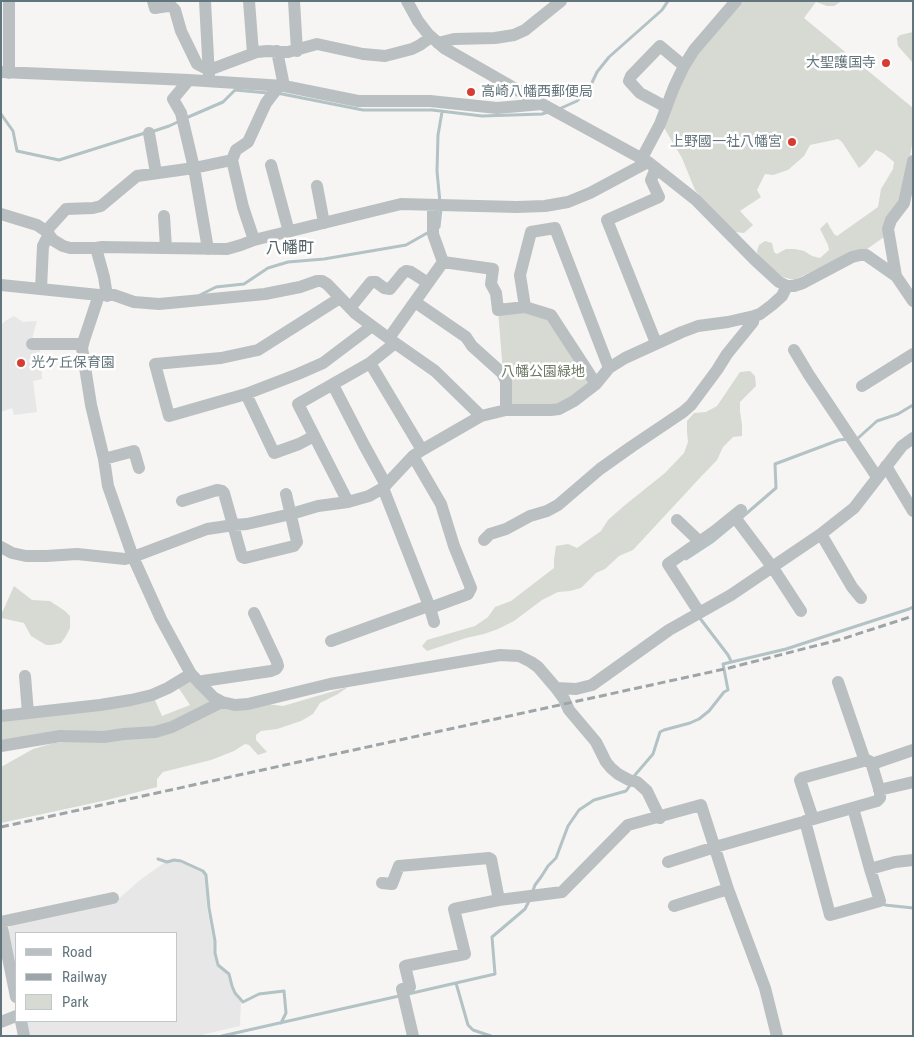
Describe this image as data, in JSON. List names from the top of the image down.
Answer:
{
  "districts": ["八幡町"],
  "parks": ["八幡公園緑地"],
  "places": [
    "大聖護国寺",
    "高崎八幡西郵便局",
    "上野國一社八幡宮",
    "光ケ丘保育園"
  ],
  "legend": ["Road", "Railway", "Park"]
}
